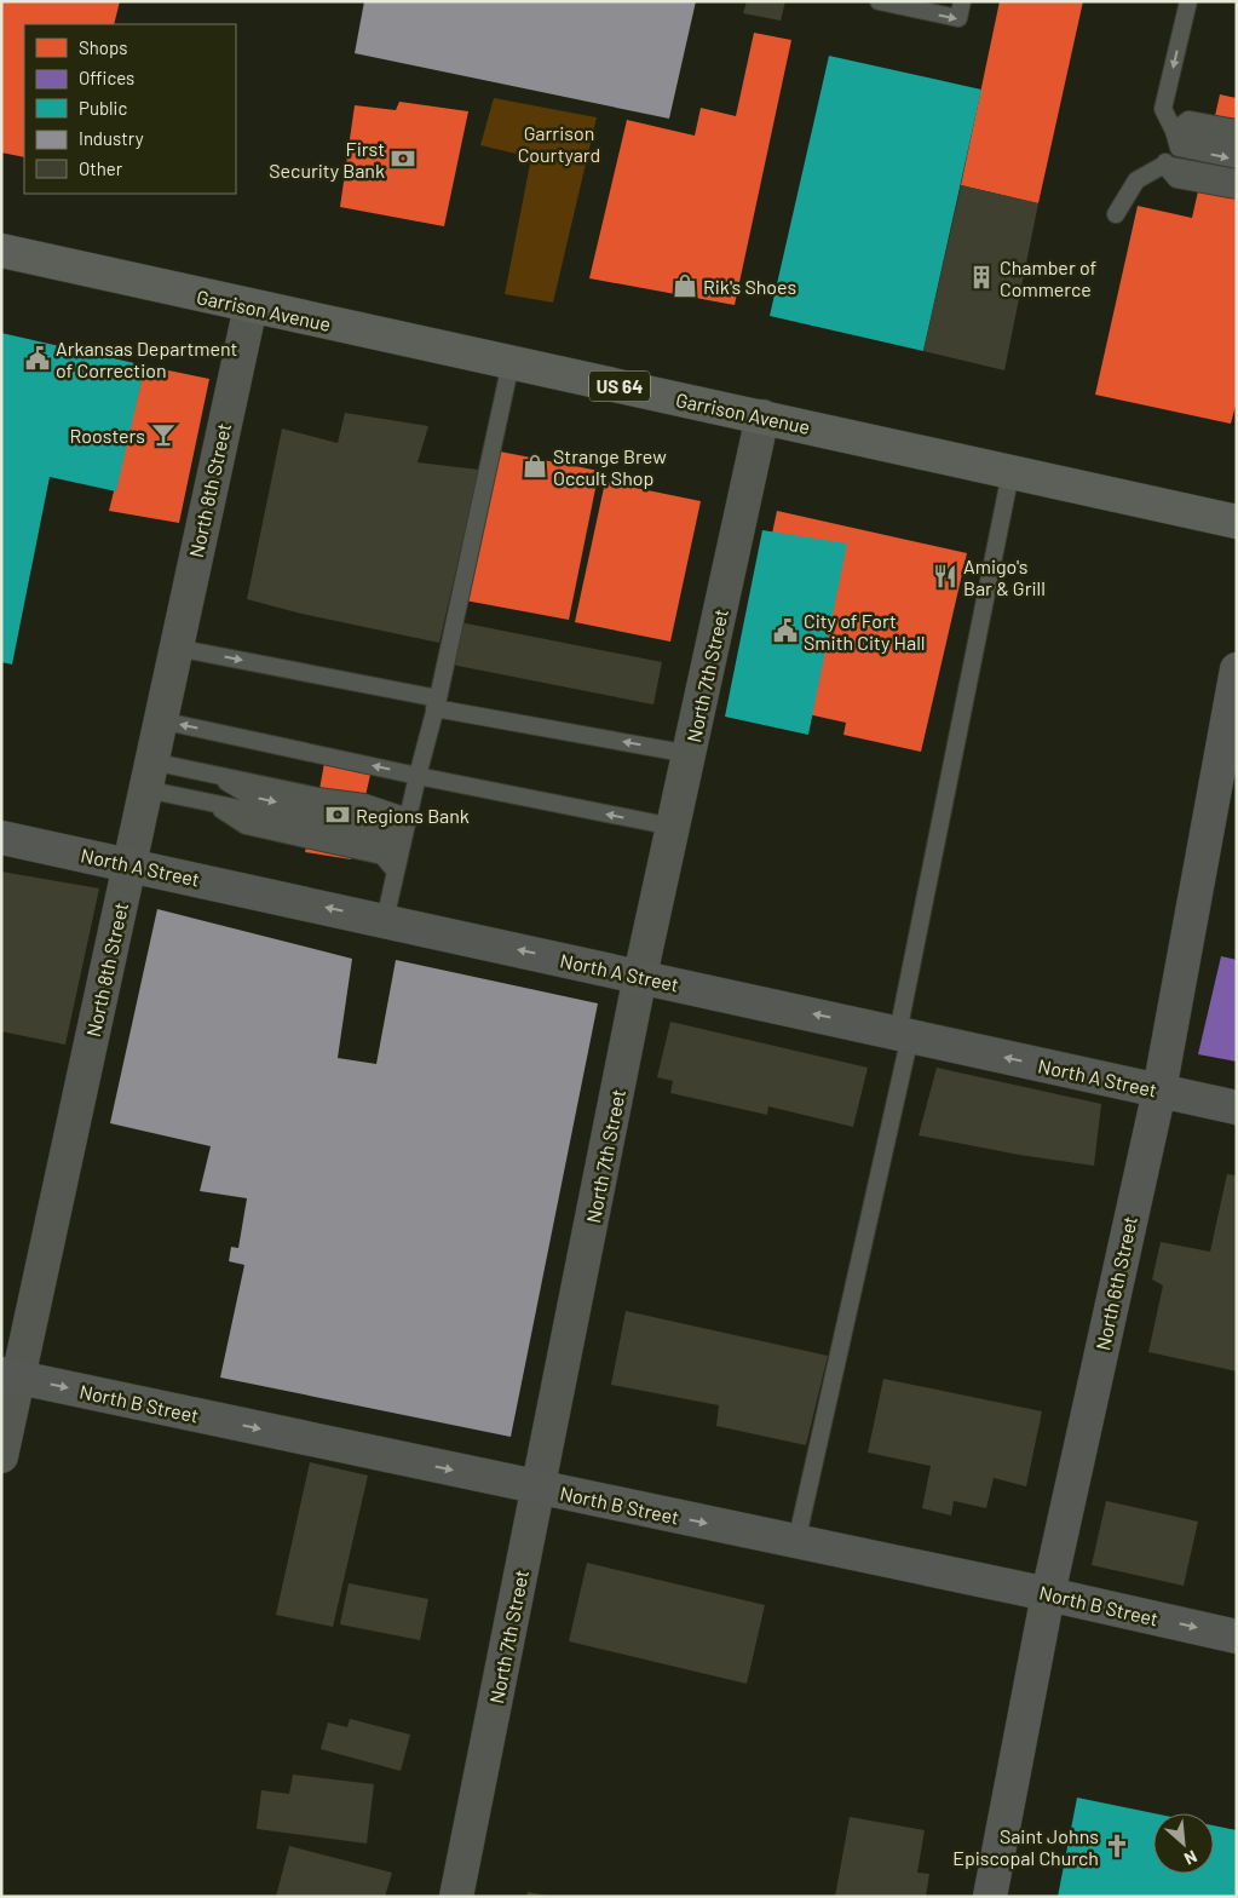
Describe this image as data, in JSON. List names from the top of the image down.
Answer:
{
  "streets": {
    "main road": ["Garrison Avenue", "US 64"],
    "street": [
      "North 8th Street",
      "North 7th Street",
      "North A Street",
      "North 6th Street",
      "North B Street"
    ]
  },
  "crossings": [
    ["Garrison Avenue", "North 8th Street"],
    ["Garrison Avenue", "North 7th Street"],
    ["North 8th Street", "North A Street"],
    ["North 8th Street", "North B Street"],
    ["North 7th Street", "North A Street"],
    ["North 7th Street", "North B Street"],
    ["North A Street", "North 6th Street"],
    ["North 6th Street", "North B Street"]
  ],
  "one_way": ["North A Street", "North B Street"],
  "parks": ["Garrison Courtyard"],
  "places": {
    "bank": ["First Security Bank", "Regions Bank"],
    "building": ["Chamber of Commerce"],
    "shop": ["Rik's Shoes", "Strange Brew Occult Shop"],
    "public building": ["Arkansas Department of Correction", "City of Fort Smith City Hall"],
    "bar": ["Roosters"],
    "restaurant": ["Amigo's Bar & Grill"],
    "church": ["Saint Johns Episcopal Church"]
  },
  "legend": [
    "Shops",
    "Offices",
    "Public",
    "Industry",
    "Other"
  ],
  "north": "bottom right"
}
